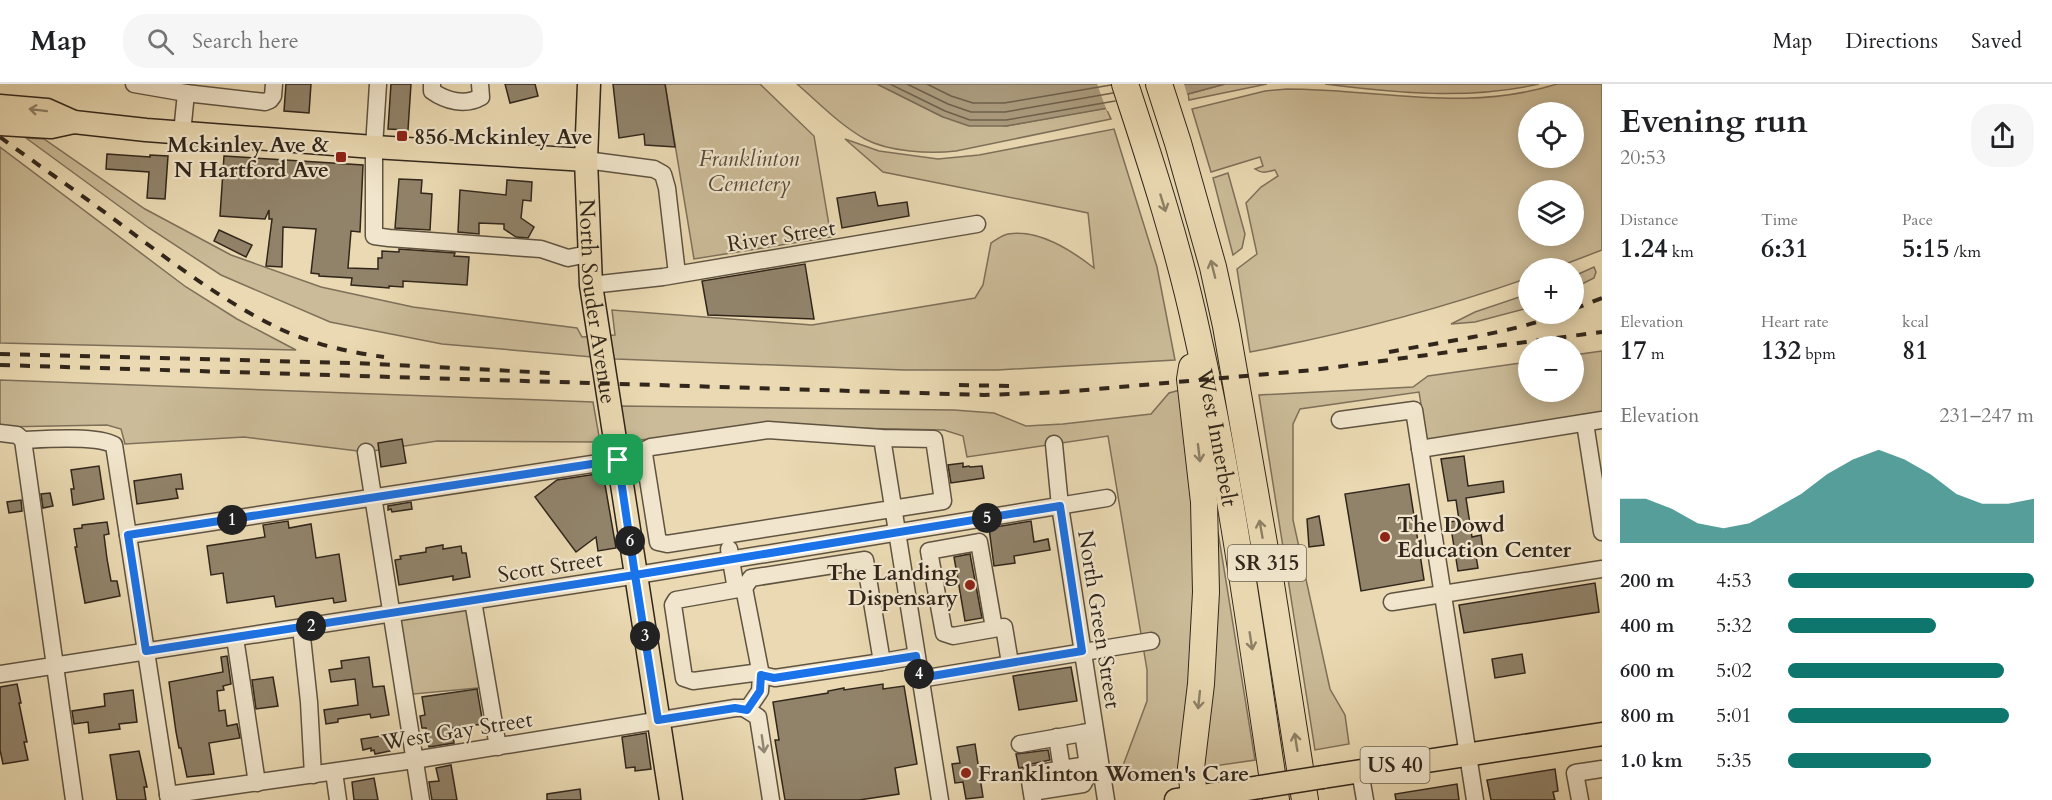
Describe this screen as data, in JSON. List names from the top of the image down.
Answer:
{
  "streets": {
    "highway": ["West Innerbelt", "SR 315"],
    "main road": ["North Souder Avenue", "US 40"],
    "street": [
      "River Street",
      "Scott Street",
      "North Green Street",
      "West Gay Street"
    ]
  },
  "crossings": [
    ["River Street", "North Souder Avenue"],
    ["North Souder Avenue", "Scott Street"],
    ["North Souder Avenue", "West Gay Street"],
    ["West Innerbelt", "US 40"],
    ["Scott Street", "North Green Street"]
  ],
  "parks": ["Franklinton Cemetery"],
  "places": {
    "transit": ["856 Mckinley Ave", "Mckinley Ave & N Hartford Ave"],
    "other": ["The Dowd Education Center", "The Landing Dispensary", "Franklinton Women's Care"]
  },
  "page": {
    "header": "Map",
    "search": "Search here",
    "nav": ["Map", "Directions", "Saved"],
    "heading": ["Evening run", "20:53"],
    "map_buttons": ["+", "−"],
    "stats": [
      ["Distance", "1.24 km"],
      ["Time", "6:31"],
      ["Pace", "5:15 /km"],
      ["Elevation", "17 m"],
      ["Heart rate", "132 bpm"],
      ["kcal", "81"]
    ],
    "chart": ["Elevation", "231–247 m"],
    "pins": [
      "5",
      "1",
      "6",
      "2",
      "3",
      "4"
    ],
    "list": [
      {
        "name": "200 m",
        "note": "4:53"
      },
      {
        "name": "400 m",
        "note": "5:32"
      },
      {
        "name": "600 m",
        "note": "5:02"
      },
      {
        "name": "800 m",
        "note": "5:01"
      },
      {
        "name": "1.0 km",
        "note": "5:35"
      }
    ]
  }
}
